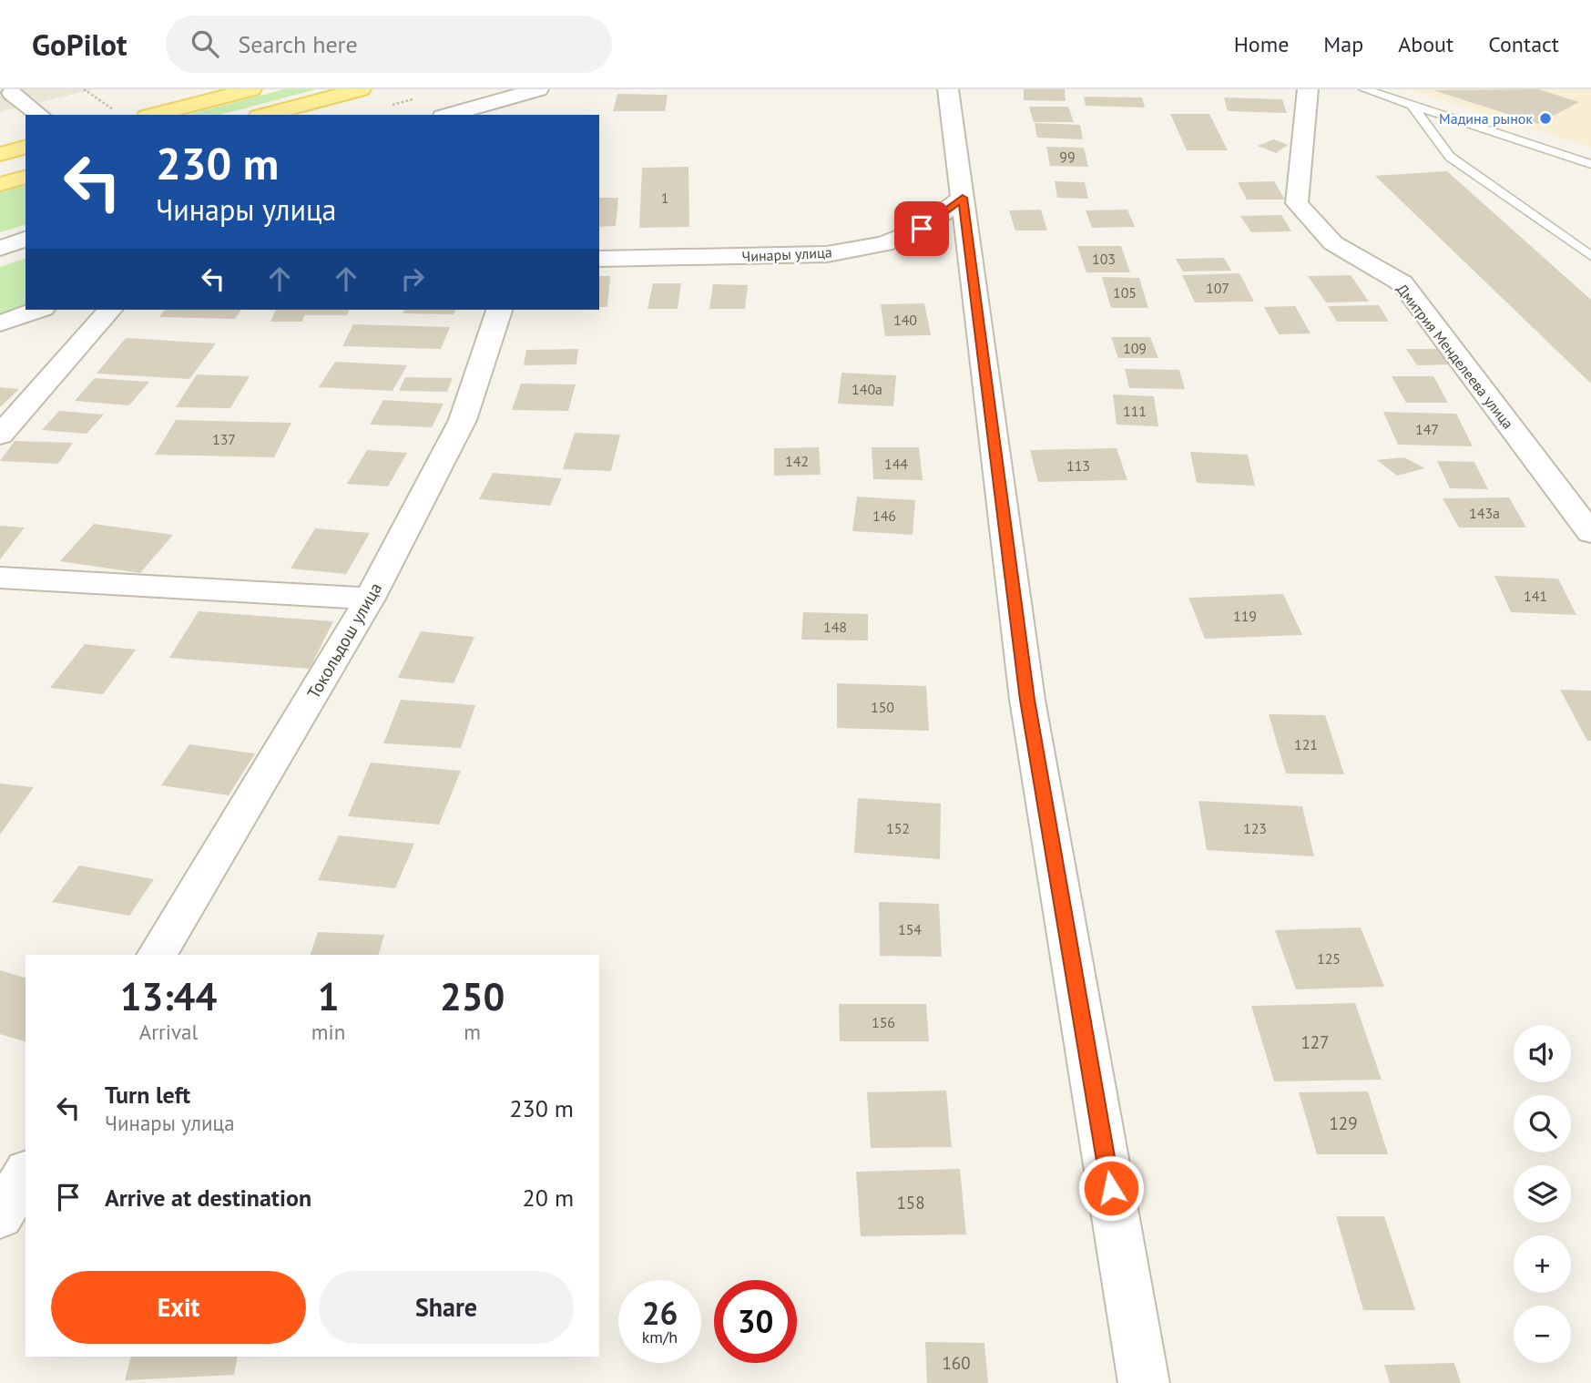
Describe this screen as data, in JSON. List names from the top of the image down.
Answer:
{
  "streets": {
    "street": ["Чинары улица", "Дмитрия Менделеева улица", "Токольдош улица"]
  },
  "places": ["Мадина рынок"],
  "house_numbers": [
    "99",
    "1",
    "103",
    "107",
    "105",
    "140",
    "109",
    "140а",
    "111",
    "147",
    "137",
    "142",
    "144",
    "113",
    "143а",
    "146",
    "141",
    "119",
    "148",
    "150",
    "121",
    "152",
    "123",
    "154",
    "125",
    "156",
    "127",
    "129",
    "158",
    "160"
  ],
  "page": {
    "header": "GoPilot",
    "search": "Search here",
    "nav": [
      "Home",
      "Map",
      "About",
      "Contact"
    ],
    "turn": ["230 m", "Чинары улица"],
    "eta": [
      "13:44",
      "Arrival",
      "1",
      "min",
      "250",
      "m"
    ],
    "map_buttons": ["+", "−"],
    "list": [
      {
        "name": "Turn left",
        "note": "Чинары улица",
        "value": "230 m"
      },
      {
        "name": "Arrive at destination",
        "value": "20 m"
      }
    ],
    "buttons": ["Exit", "Share"],
    "speed": "26 km/h",
    "limit": "30"
  }
}
